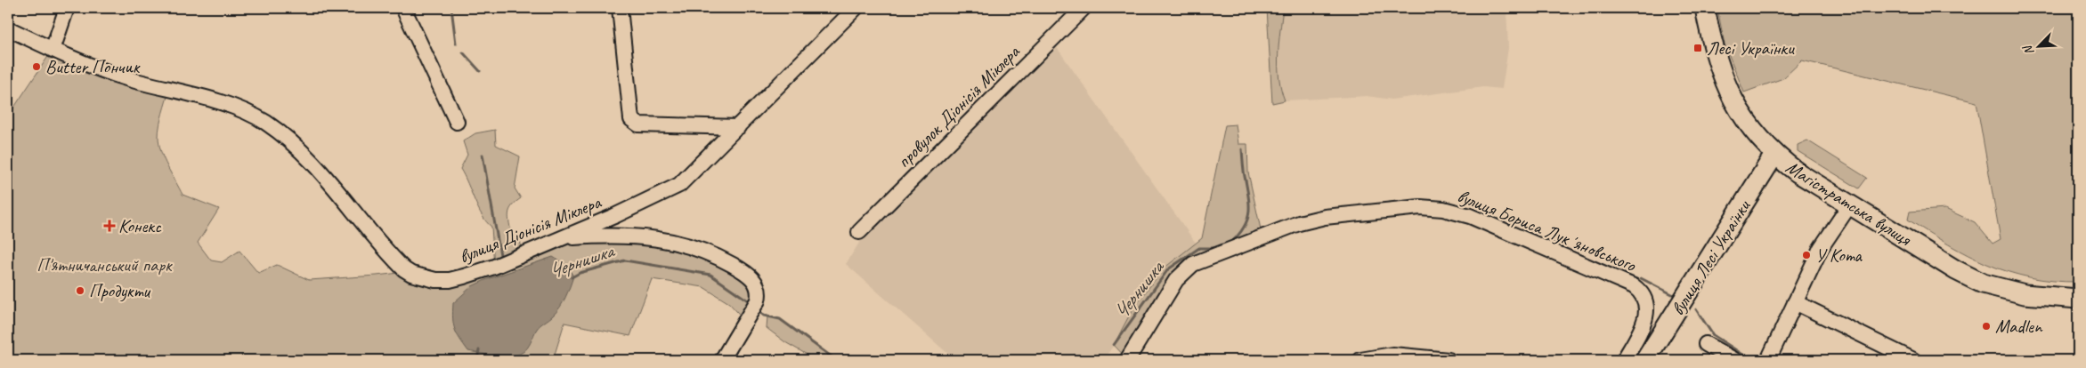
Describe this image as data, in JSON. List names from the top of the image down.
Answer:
{
  "streets": {
    "main road": ["Магістратська вулиця", "вулиця Лесі Українки"],
    "street": ["провулок Діонісія Міклера", "вулиця Діонісія Міклера", "вулиця Бориса Лукʼяновського"]
  },
  "crossings": [
    ["Магістратська вулиця", "вулиця Лесі Українки"]
  ],
  "water": ["Чернишка"],
  "parks": ["П'ятничанський парк"],
  "places": {
    "transit": ["Лесі Українки"],
    "other": [
      "Butter Пончик",
      "У Кота",
      "Продукти",
      "Madlen"
    ],
    "health": ["Конекс"]
  },
  "north": "bottom left"
}
